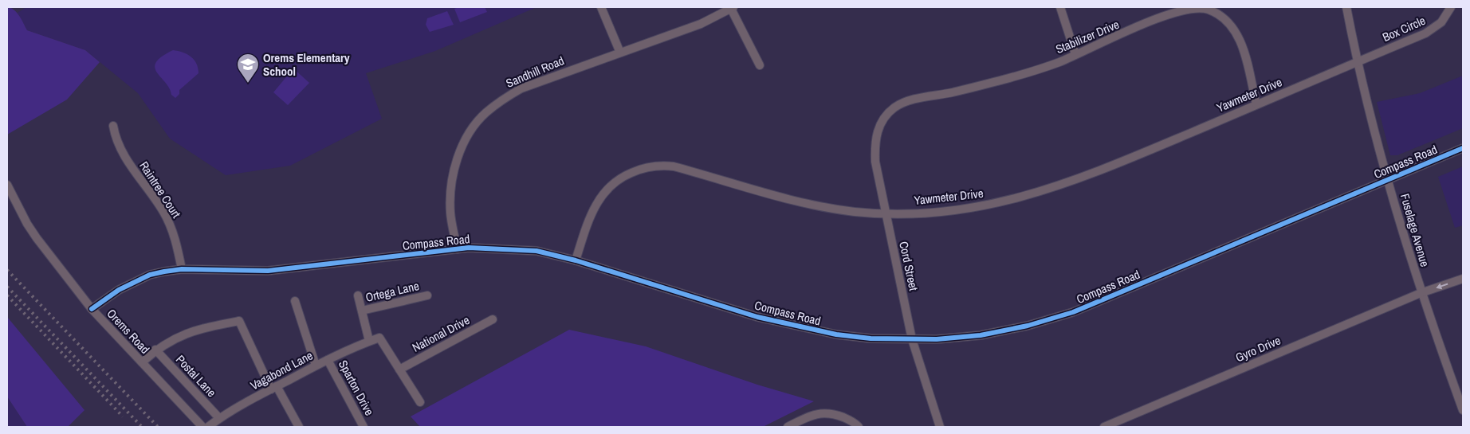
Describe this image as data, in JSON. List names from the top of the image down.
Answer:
{
  "streets": {
    "street": [
      "Box Circle",
      "Stabilizer Drive",
      "Sandhill Road",
      "Yawmeter Drive",
      "Compass Road",
      "Raintree Court",
      "Fuselage Avenue",
      "Cord Street",
      "Ortega Lane",
      "Orems Road",
      "National Drive",
      "Gyro Drive",
      "Vagabond Lane",
      "Postal Lane",
      "Sparton Drive"
    ]
  },
  "crossings": [
    ["Box Circle", "Yawmeter Drive"],
    ["Box Circle", "Fuselage Avenue"],
    ["Stabilizer Drive", "Yawmeter Drive"],
    ["Stabilizer Drive", "Cord Street"],
    ["Sandhill Road", "Compass Road"],
    ["Yawmeter Drive", "Compass Road"],
    ["Yawmeter Drive", "Fuselage Avenue"],
    ["Yawmeter Drive", "Cord Street"],
    ["Compass Road", "Raintree Court"],
    ["Compass Road", "Fuselage Avenue"],
    ["Compass Road", "Cord Street"],
    ["Compass Road", "Orems Road"],
    ["Fuselage Avenue", "Gyro Drive"],
    ["Vagabond Lane", "Postal Lane"],
    ["Vagabond Lane", "Sparton Drive"]
  ],
  "places": {
    "school or university": ["Orems Elementary School"]
  }
}
